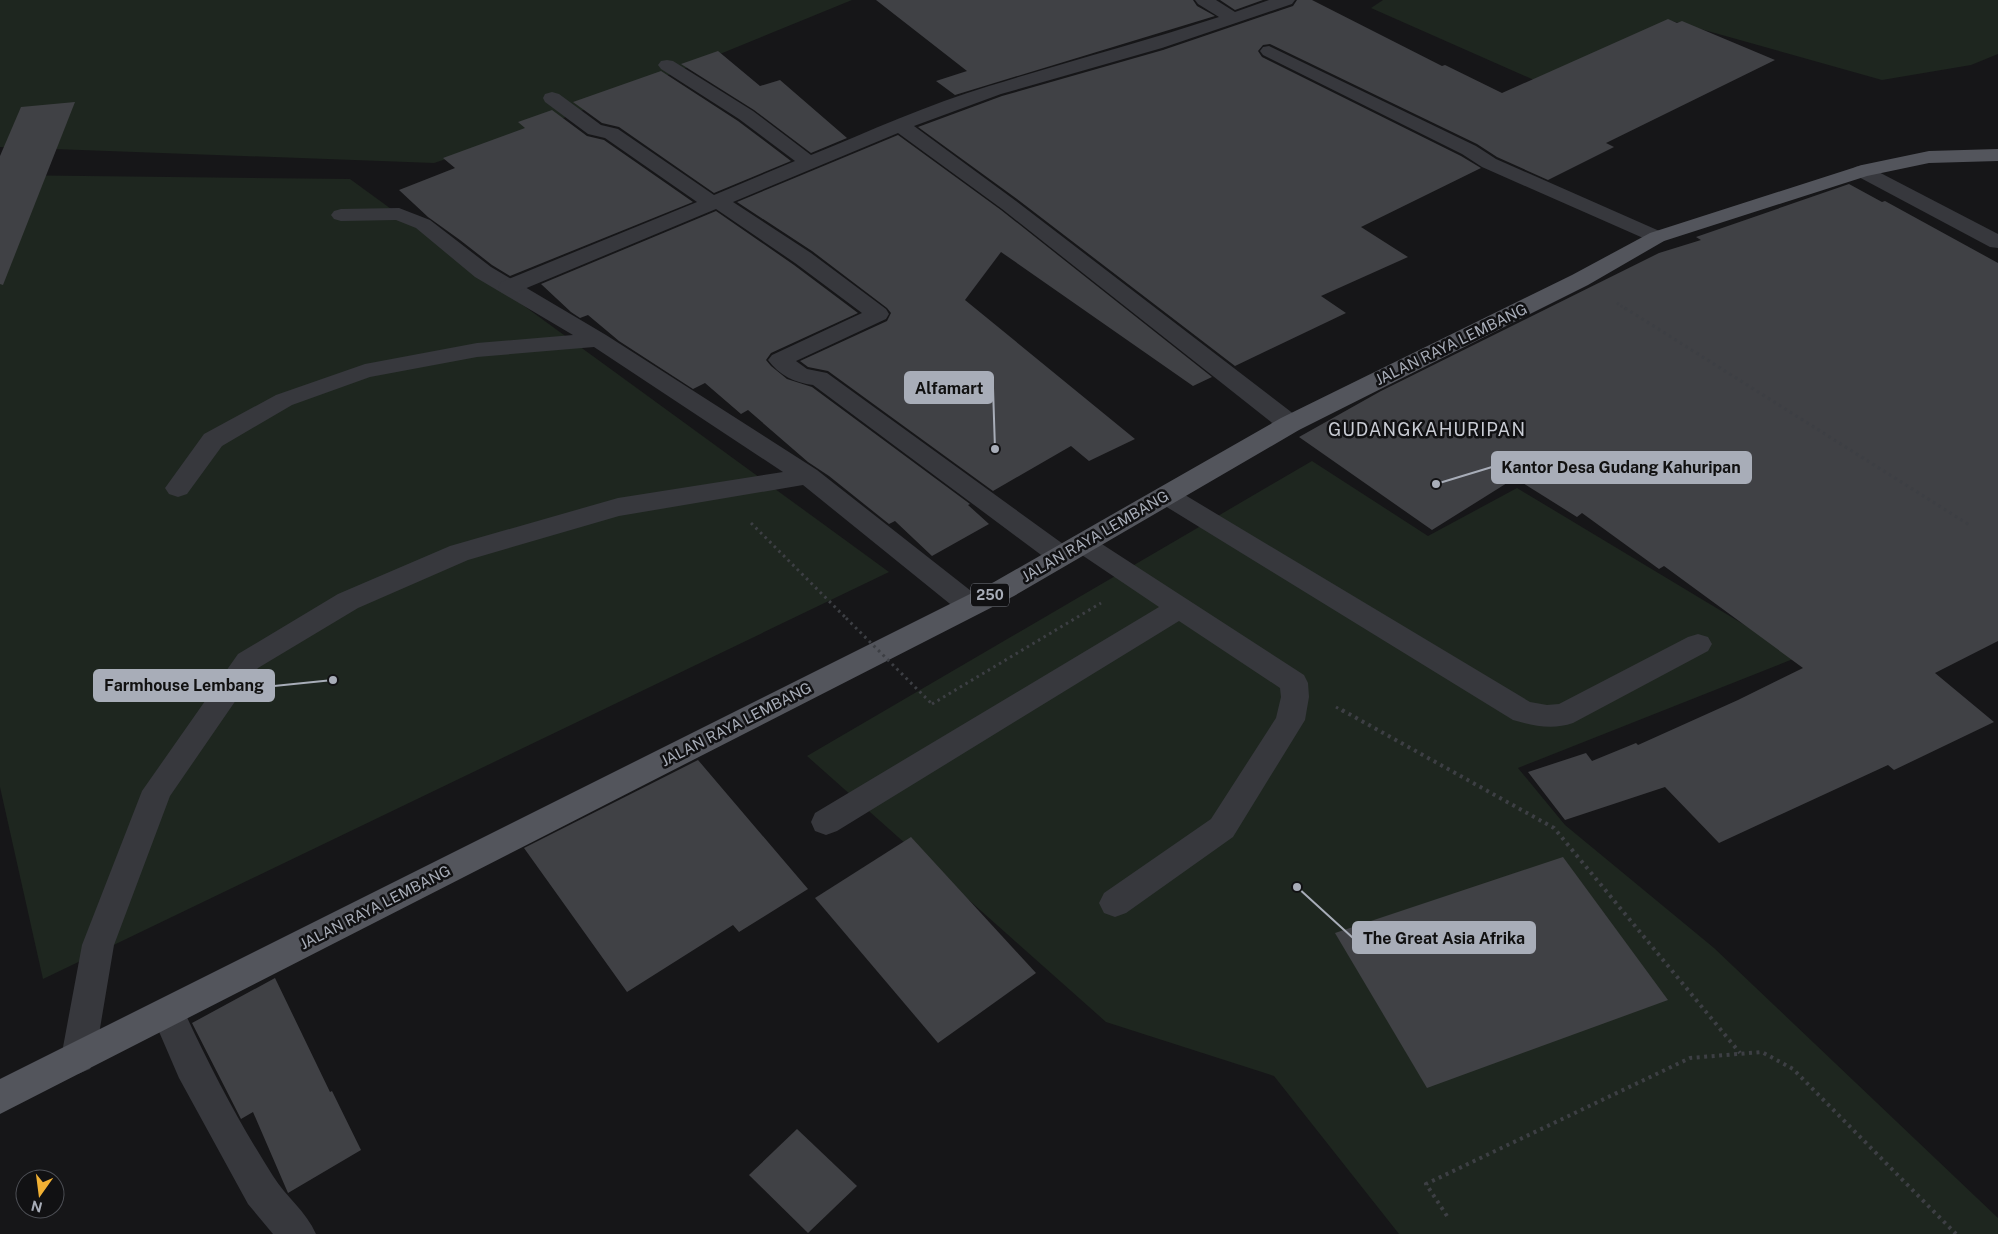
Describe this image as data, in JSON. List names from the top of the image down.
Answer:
{
  "streets": {
    "main road": ["JALAN RAYA LEMBANG", "250"]
  },
  "districts": ["GUDANGKAHURIPAN"],
  "places": [
    "Alfamart",
    "Kantor Desa Gudang Kahuripan",
    "Farmhouse Lembang",
    "The Great Asia Afrika"
  ],
  "north": "bottom"
}
